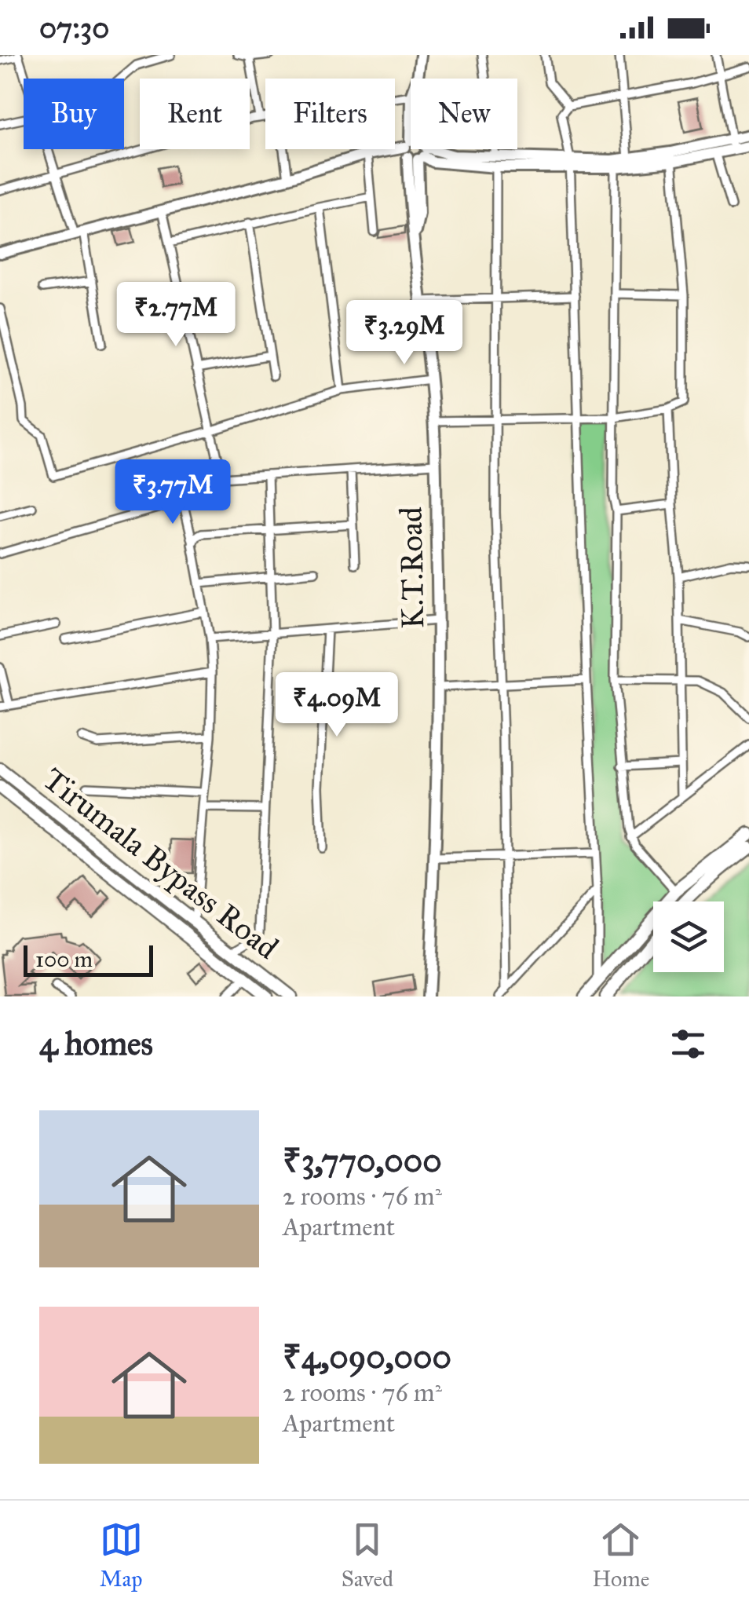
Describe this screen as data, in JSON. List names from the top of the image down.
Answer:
{
  "streets": {
    "main road": ["K.T.Road", "Tirumala Bypass Road"]
  },
  "scale_bar": "100 m",
  "page": {
    "status": "07:30",
    "chip": [
      "Buy",
      "Rent",
      "Filters",
      "New"
    ],
    "price": [
      "₹2.77M",
      "₹3.29M",
      "₹3.77M",
      "₹4.09M"
    ],
    "scale": "100 m",
    "heading": "4 homes",
    "list": [
      {
        "name": "₹3,770,000",
        "note": "2 rooms · 76 m² · Apartment"
      },
      {
        "name": "₹4,090,000",
        "note": "2 rooms · 76 m² · Apartment"
      }
    ],
    "tabs": ["Map", "Saved", "Home"]
  }
}
